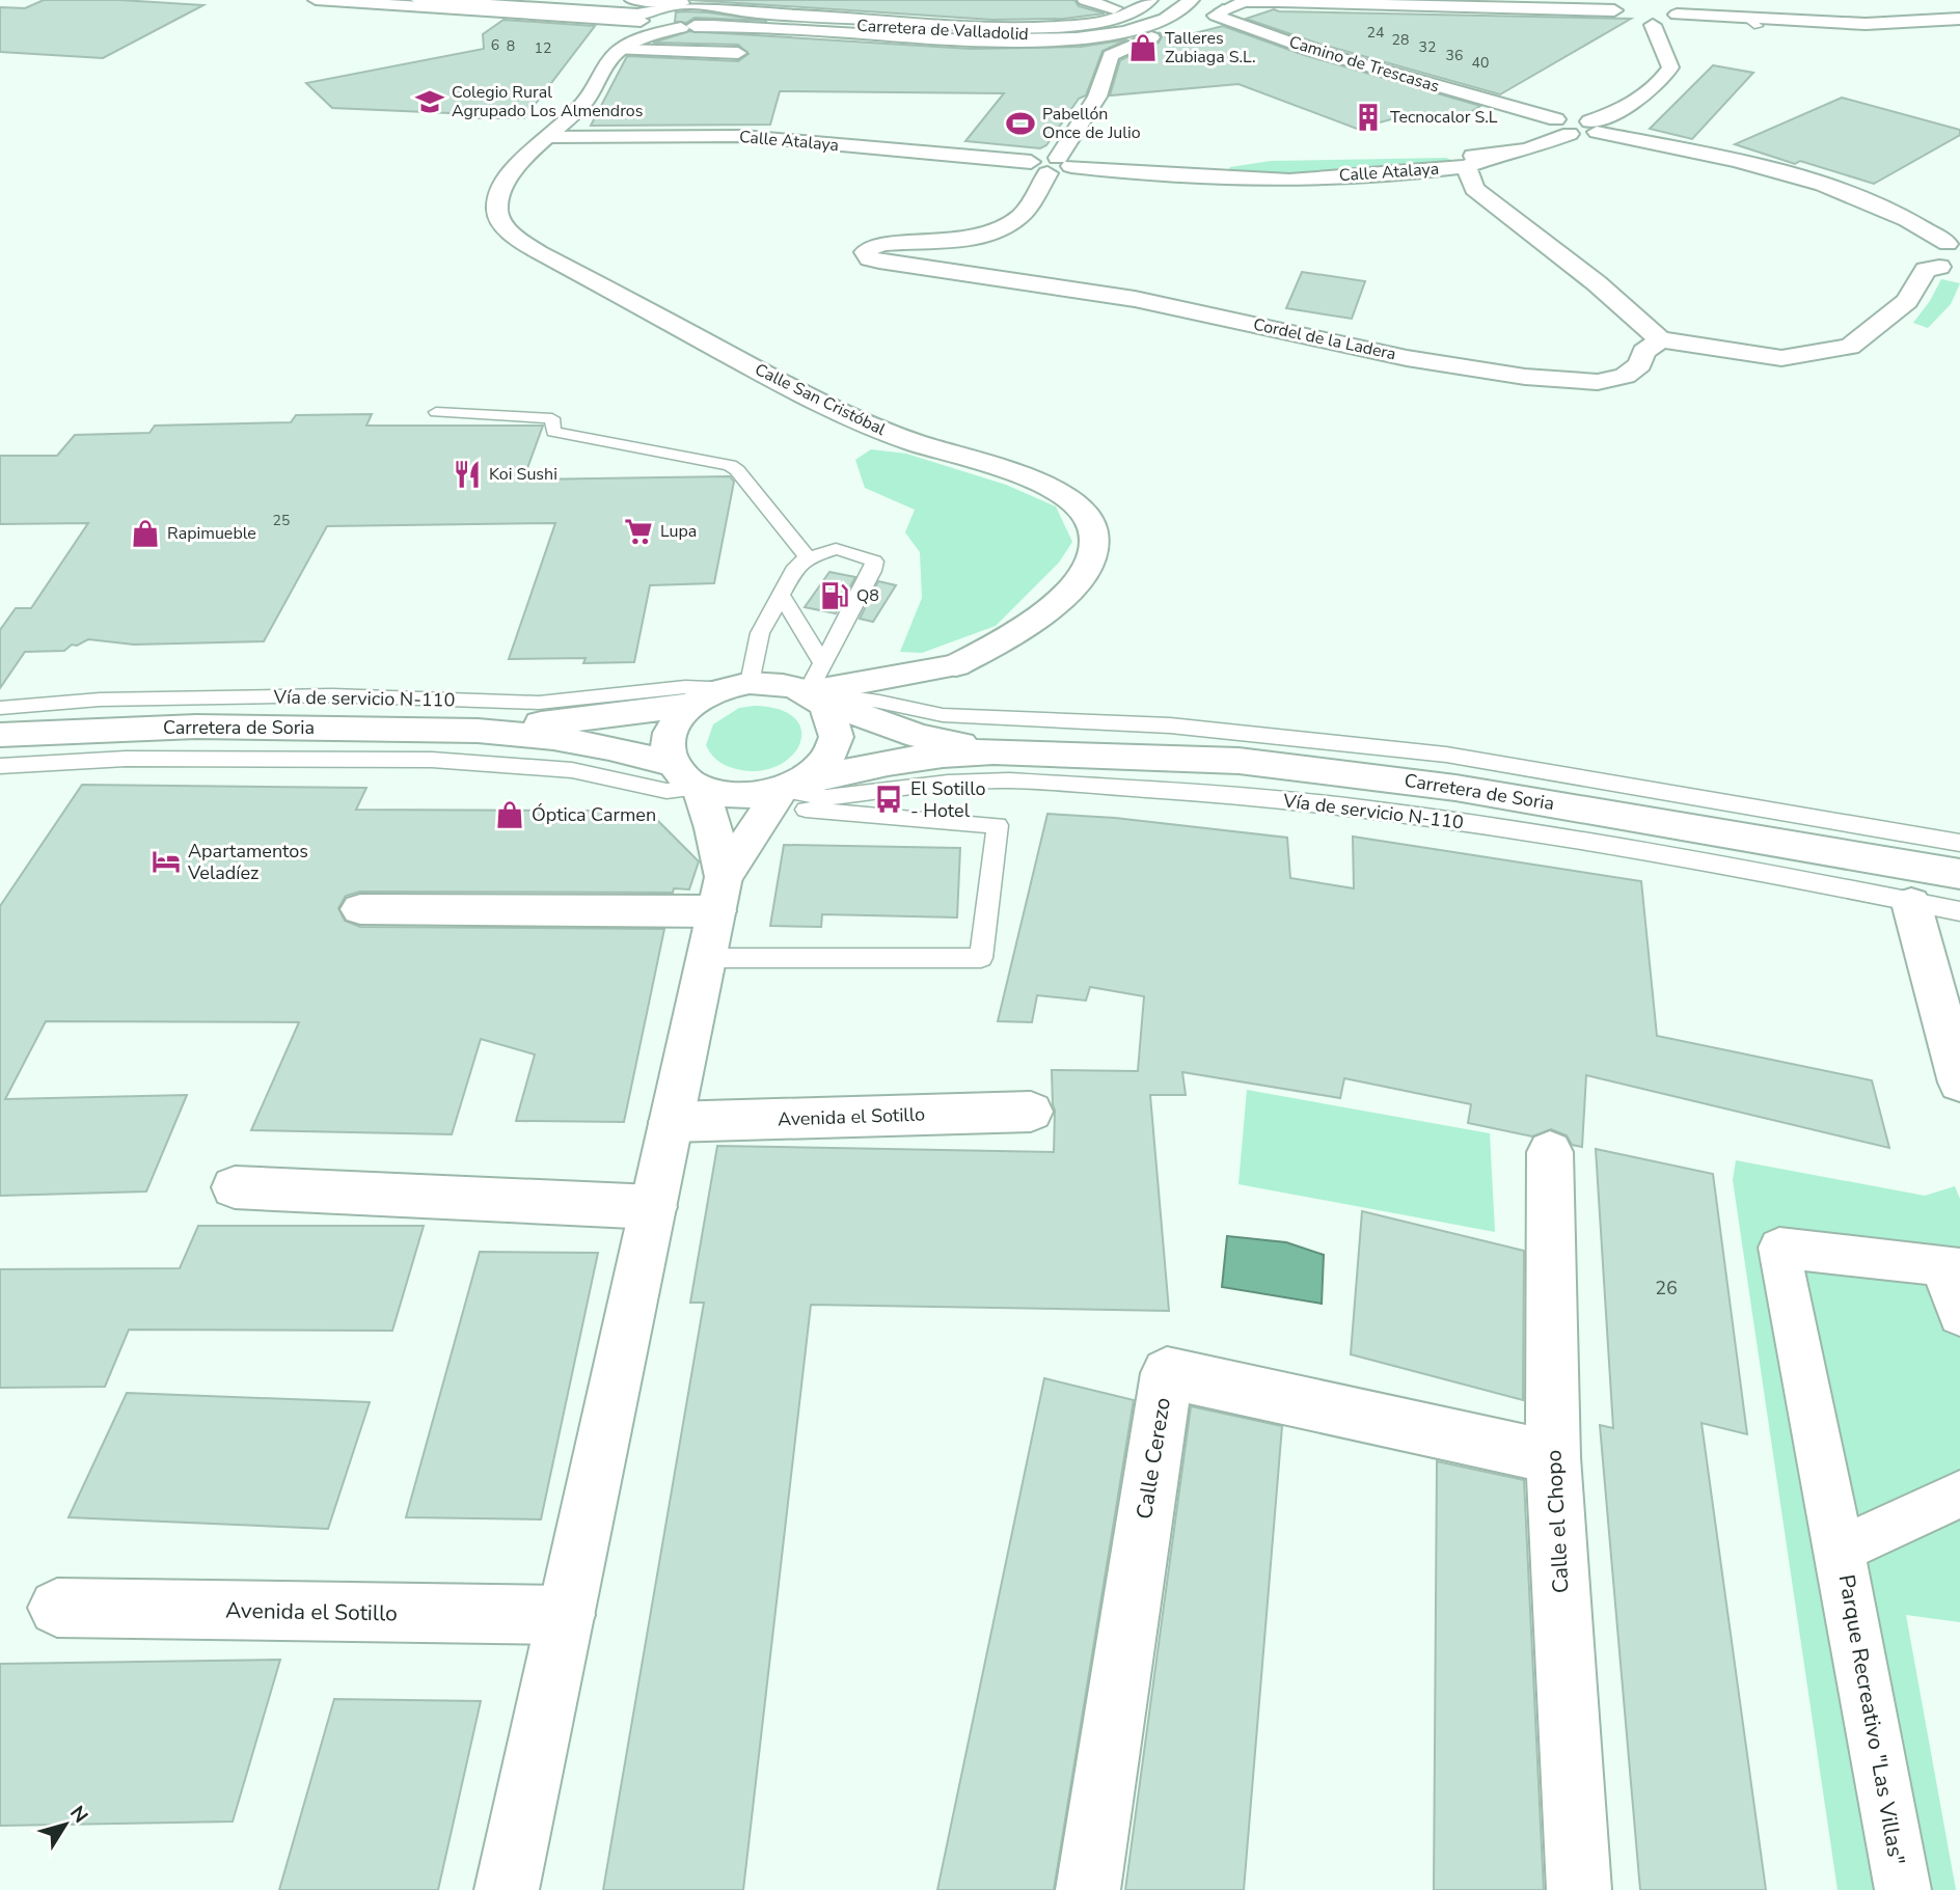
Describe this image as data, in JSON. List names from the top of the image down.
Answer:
{
  "streets": {
    "main road": [
      "Carretera de Valladolid",
      "Camino de Trescasas",
      "Calle Atalaya",
      "Cordel de la Ladera",
      "Calle San Cristóbal",
      "Carretera de Soria",
      "Avenida el Sotillo",
      "Calle Cerezo",
      "Calle el Chopo"
    ],
    "street": ["Parque Recreativo \"Las Villas\""],
    "lane": ["Vía de servicio N-110"]
  },
  "crossings": [
    ["Carretera de Valladolid", "Camino de Trescasas"],
    ["Camino de Trescasas", "Calle Atalaya"],
    ["Camino de Trescasas", "Cordel de la Ladera"],
    ["Calle Atalaya", "Cordel de la Ladera"],
    ["Calle Atalaya", "Calle San Cristóbal"],
    ["Calle San Cristóbal", "Carretera de Soria"],
    ["Vía de servicio N-110", "Carretera de Soria"],
    ["Calle Cerezo", "Calle el Chopo"]
  ],
  "places": {
    "shop": ["Talleres Zubiaga S.L.", "Rapimueble", "Óptica Carmen"],
    "school or university": ["Colegio Rural Agrupado Los Almendros"],
    "building": ["Tecnocalor S.L"],
    "sports": ["Pabellón Once de Julio"],
    "restaurant": ["Koi Sushi"],
    "supermarket": ["Lupa"],
    "fuel station": ["Q8"],
    "bus stop": ["El Sotillo - Hotel"],
    "hotel": ["Apartamentos Veladíez"]
  },
  "house_numbers": [
    "24",
    "28",
    "6",
    "8",
    "32",
    "12",
    "36",
    "40",
    "25",
    "26"
  ],
  "north": "top right"
}
